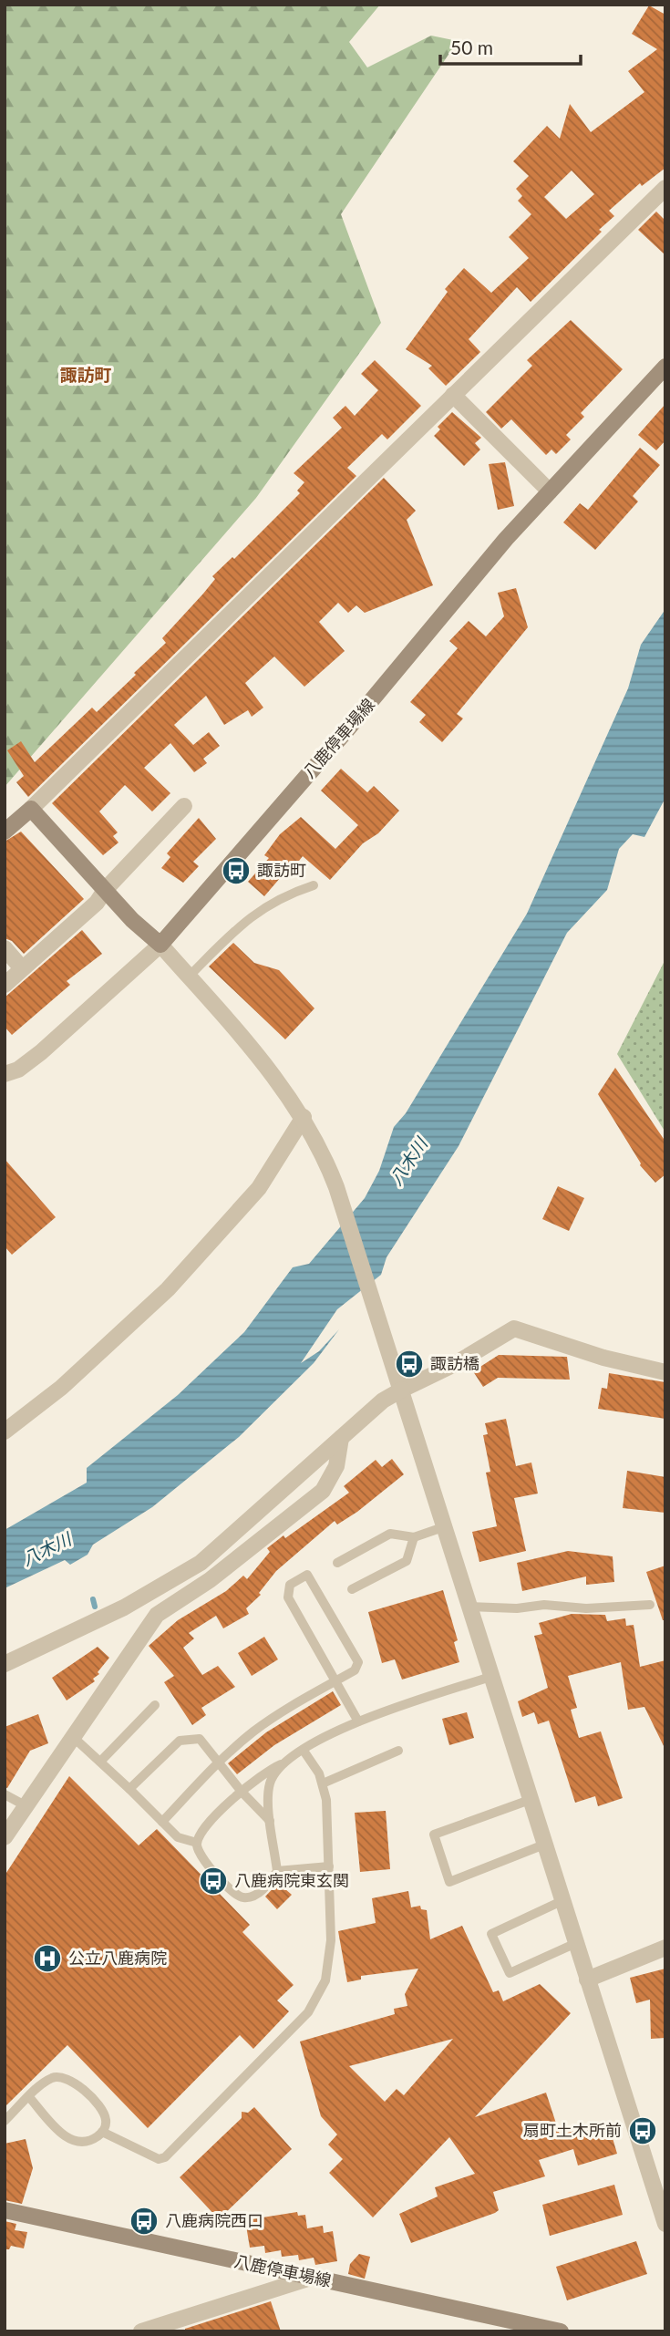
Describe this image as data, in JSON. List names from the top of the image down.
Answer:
{
  "streets": {
    "main road": ["八鹿停車場線"]
  },
  "districts": ["諏訪町"],
  "water": ["八木川"],
  "places": {
    "bus stop": [
      "諏訪町",
      "諏訪橋",
      "八鹿病院東玄関",
      "扇町土木所前",
      "八鹿病院西口"
    ],
    "hospital": ["公立八鹿病院"]
  },
  "scale_bar": "50 m"
}
